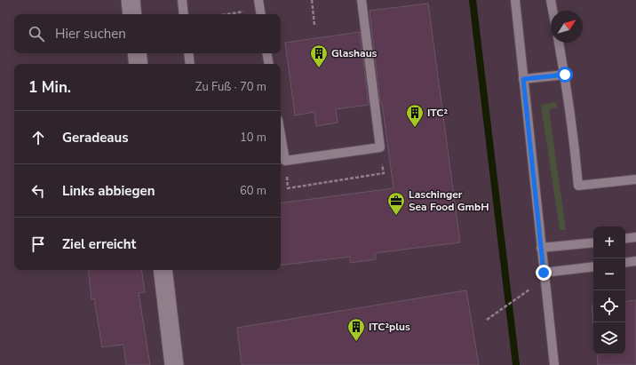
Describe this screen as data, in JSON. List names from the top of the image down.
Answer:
{
  "places": {
    "building": ["Glashaus", "ITC²", "ITC²plus"],
    "office": ["Laschinger Sea Food GmbH"]
  },
  "north": "top right",
  "page": {
    "search": "Hier suchen",
    "heading": ["1 Min.", "Zu Fuß · 70 m"],
    "list": [
      ["Geradeaus", "10 m"],
      ["Links abbiegen", "60 m"],
      "Ziel erreicht"
    ],
    "map_buttons": ["+", "−"]
  }
}
